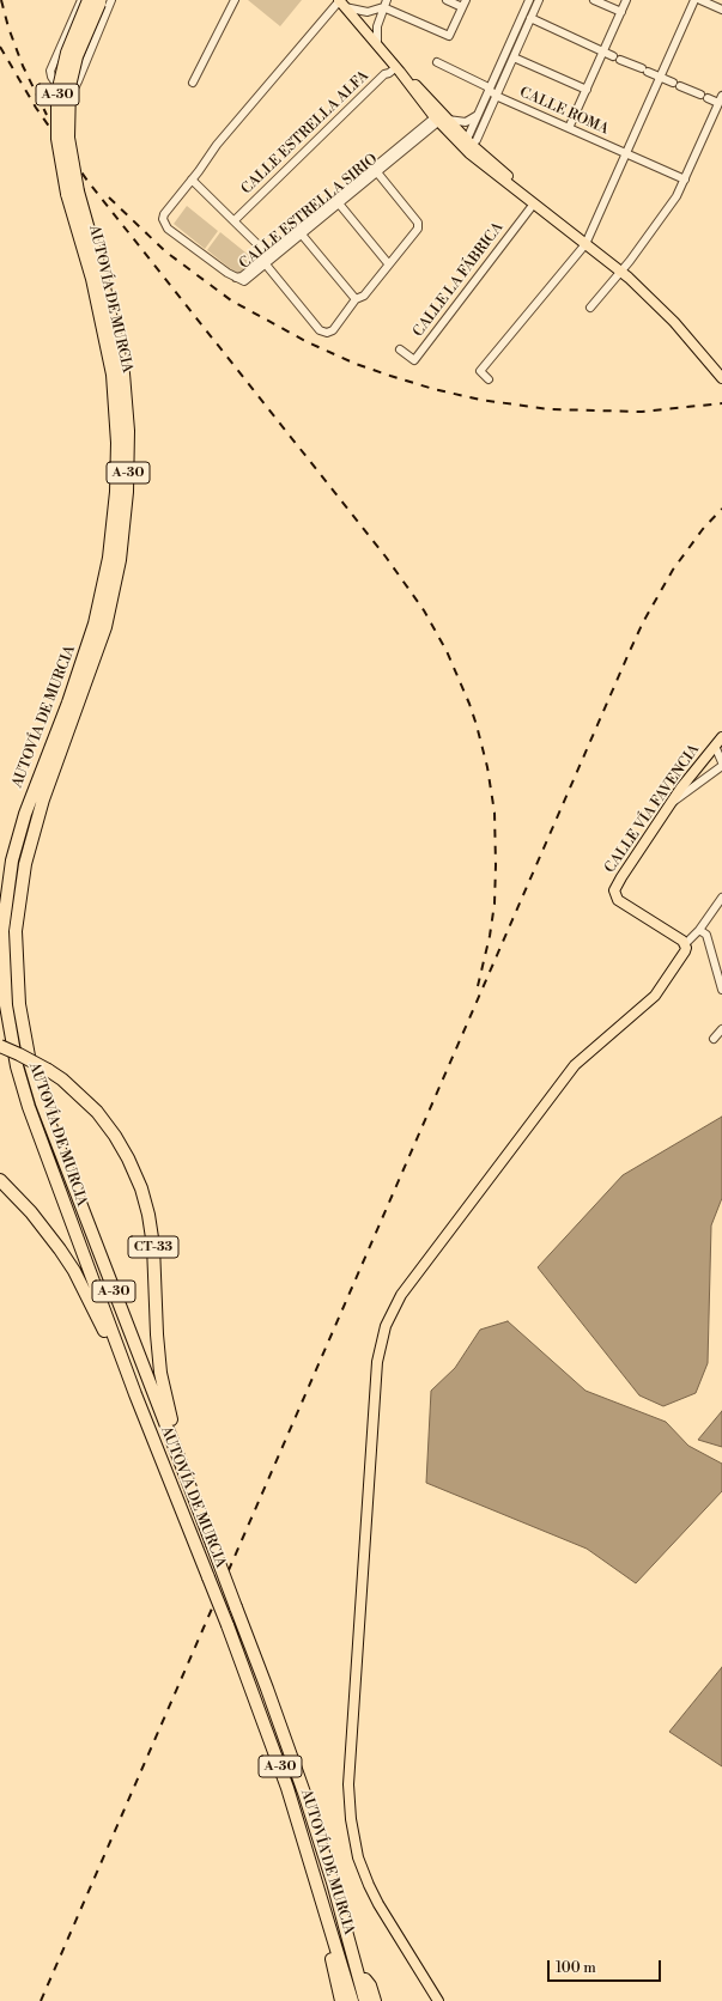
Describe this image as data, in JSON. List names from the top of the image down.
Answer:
{
  "streets": {
    "highway": ["A-30", "AUTOVÍA DE MURCIA", "CT-33"],
    "main road": ["CALLE VÍA FAVENCIA"],
    "street": [
      "CALLE ROMA",
      "CALLE ESTRELLA ALFA",
      "CALLE ESTRELLA SIRIO",
      "CALLE LA FÁBRICA"
    ]
  },
  "crossings": [
    ["AUTOVÍA DE MURCIA", "CT-33"]
  ],
  "scale_bar": "100 m"
}
